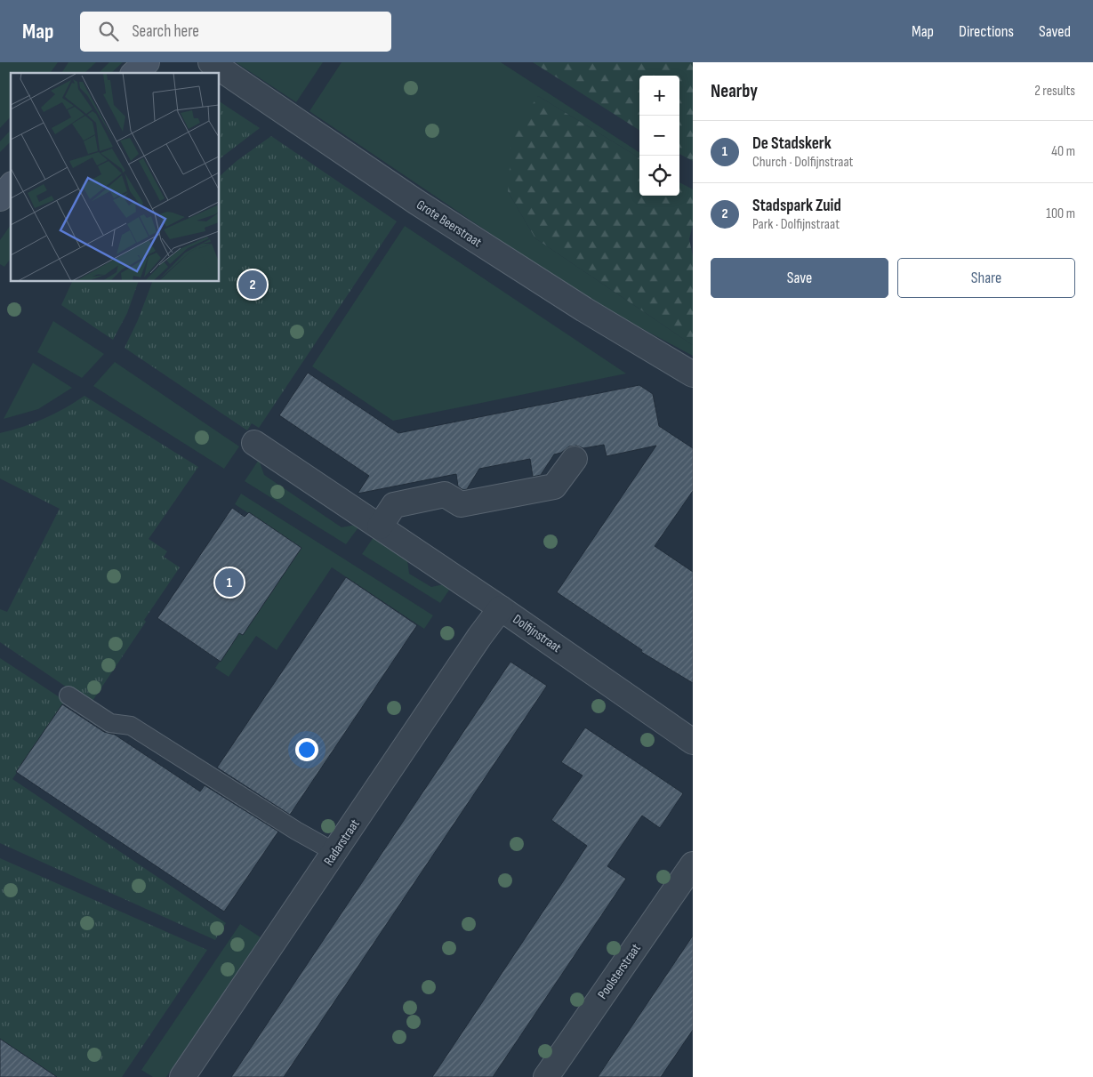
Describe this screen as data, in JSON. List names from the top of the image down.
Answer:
{
  "streets": {
    "street": [
      "Grote Beerstraat",
      "Dolfijnstraat",
      "Radarstraat",
      "Poolsterstraat"
    ]
  },
  "crossings": [
    ["Dolfijnstraat", "Radarstraat"]
  ],
  "page": {
    "header": "Map",
    "search": "Search here",
    "nav": ["Map", "Directions", "Saved"],
    "heading": ["Nearby", "2 results"],
    "map_buttons": ["+", "−"],
    "list": [
      {
        "mark": "1",
        "name": "De Stadskerk",
        "note": "Church · Dolfijnstraat",
        "value": "40 m"
      },
      {
        "mark": "2",
        "name": "Stadspark Zuid",
        "note": "Park · Dolfijnstraat",
        "value": "100 m"
      }
    ],
    "buttons": ["Save", "Share"],
    "pins": ["2", "1"]
  }
}
